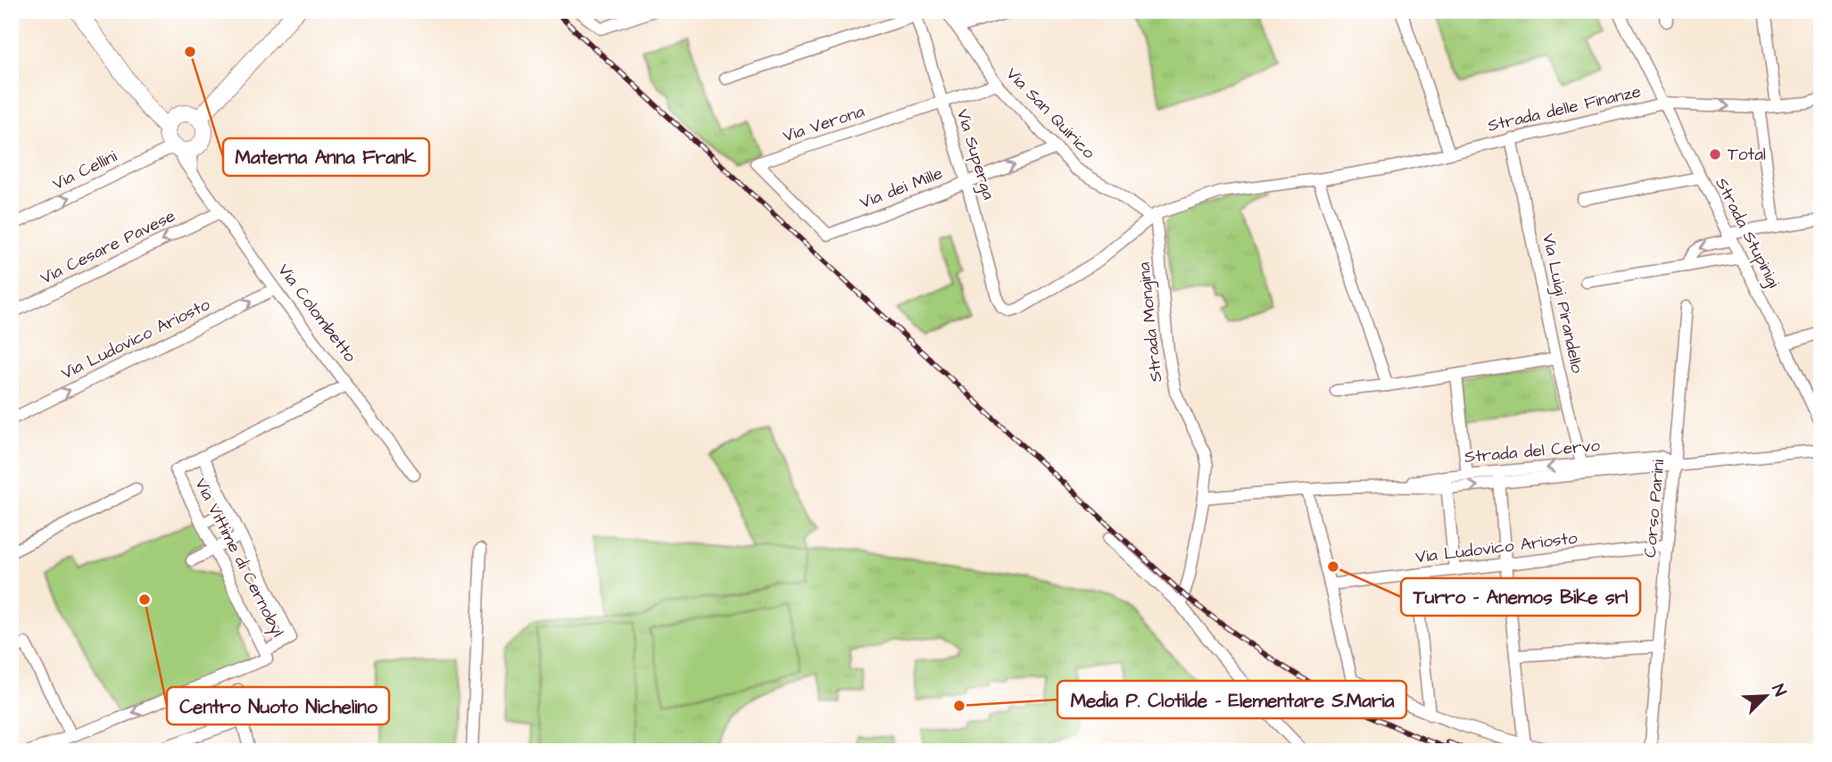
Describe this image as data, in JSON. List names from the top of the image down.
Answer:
{
  "streets": {
    "street": [
      "Strada delle Finanze",
      "Via San Quirico",
      "Via Verona",
      "Via Superga",
      "Via Cellini",
      "Via dei Mille",
      "Strada Stupinigi",
      "Via Cesare Pavese",
      "Via Luigi Pirandello",
      "Via Colombetto",
      "Strada Mongina",
      "Via Ludovico Ariosto",
      "Strada del Cervo",
      "Corso Parini",
      "Via Vittime di Cernobyl"
    ]
  },
  "crossings": [
    ["Strada delle Finanze", "Via San Quirico"],
    ["Strada delle Finanze", "Via Superga"],
    ["Strada delle Finanze", "Strada Stupinigi"],
    ["Strada delle Finanze", "Via Luigi Pirandello"],
    ["Strada delle Finanze", "Strada Mongina"],
    ["Via San Quirico", "Via Verona"],
    ["Via San Quirico", "Via dei Mille"],
    ["Via San Quirico", "Strada Mongina"],
    ["Via Verona", "Via Superga"],
    ["Via Verona", "Via dei Mille"],
    ["Via Superga", "Via dei Mille"],
    ["Via Cellini", "Via Colombetto"],
    ["Via Cesare Pavese", "Via Colombetto"],
    ["Via Luigi Pirandello", "Strada del Cervo"],
    ["Via Colombetto", "Via Ludovico Ariosto"],
    ["Via Colombetto", "Via Vittime di Cernobyl"],
    ["Strada Mongina", "Strada del Cervo"],
    ["Via Ludovico Ariosto", "Corso Parini"],
    ["Strada del Cervo", "Corso Parini"]
  ],
  "one_way": [
    "Via Cellini",
    "Via dei Mille",
    "Via Cesare Pavese",
    "Via Ludovico Ariosto"
  ],
  "places": [
    "Materna Anna Frank",
    "Total",
    "Turro - Anemos Bike srl",
    "Centro Nuoto Nichelino",
    "Media P. Clotilde - Elementare S.Maria"
  ],
  "north": "top right"
}
